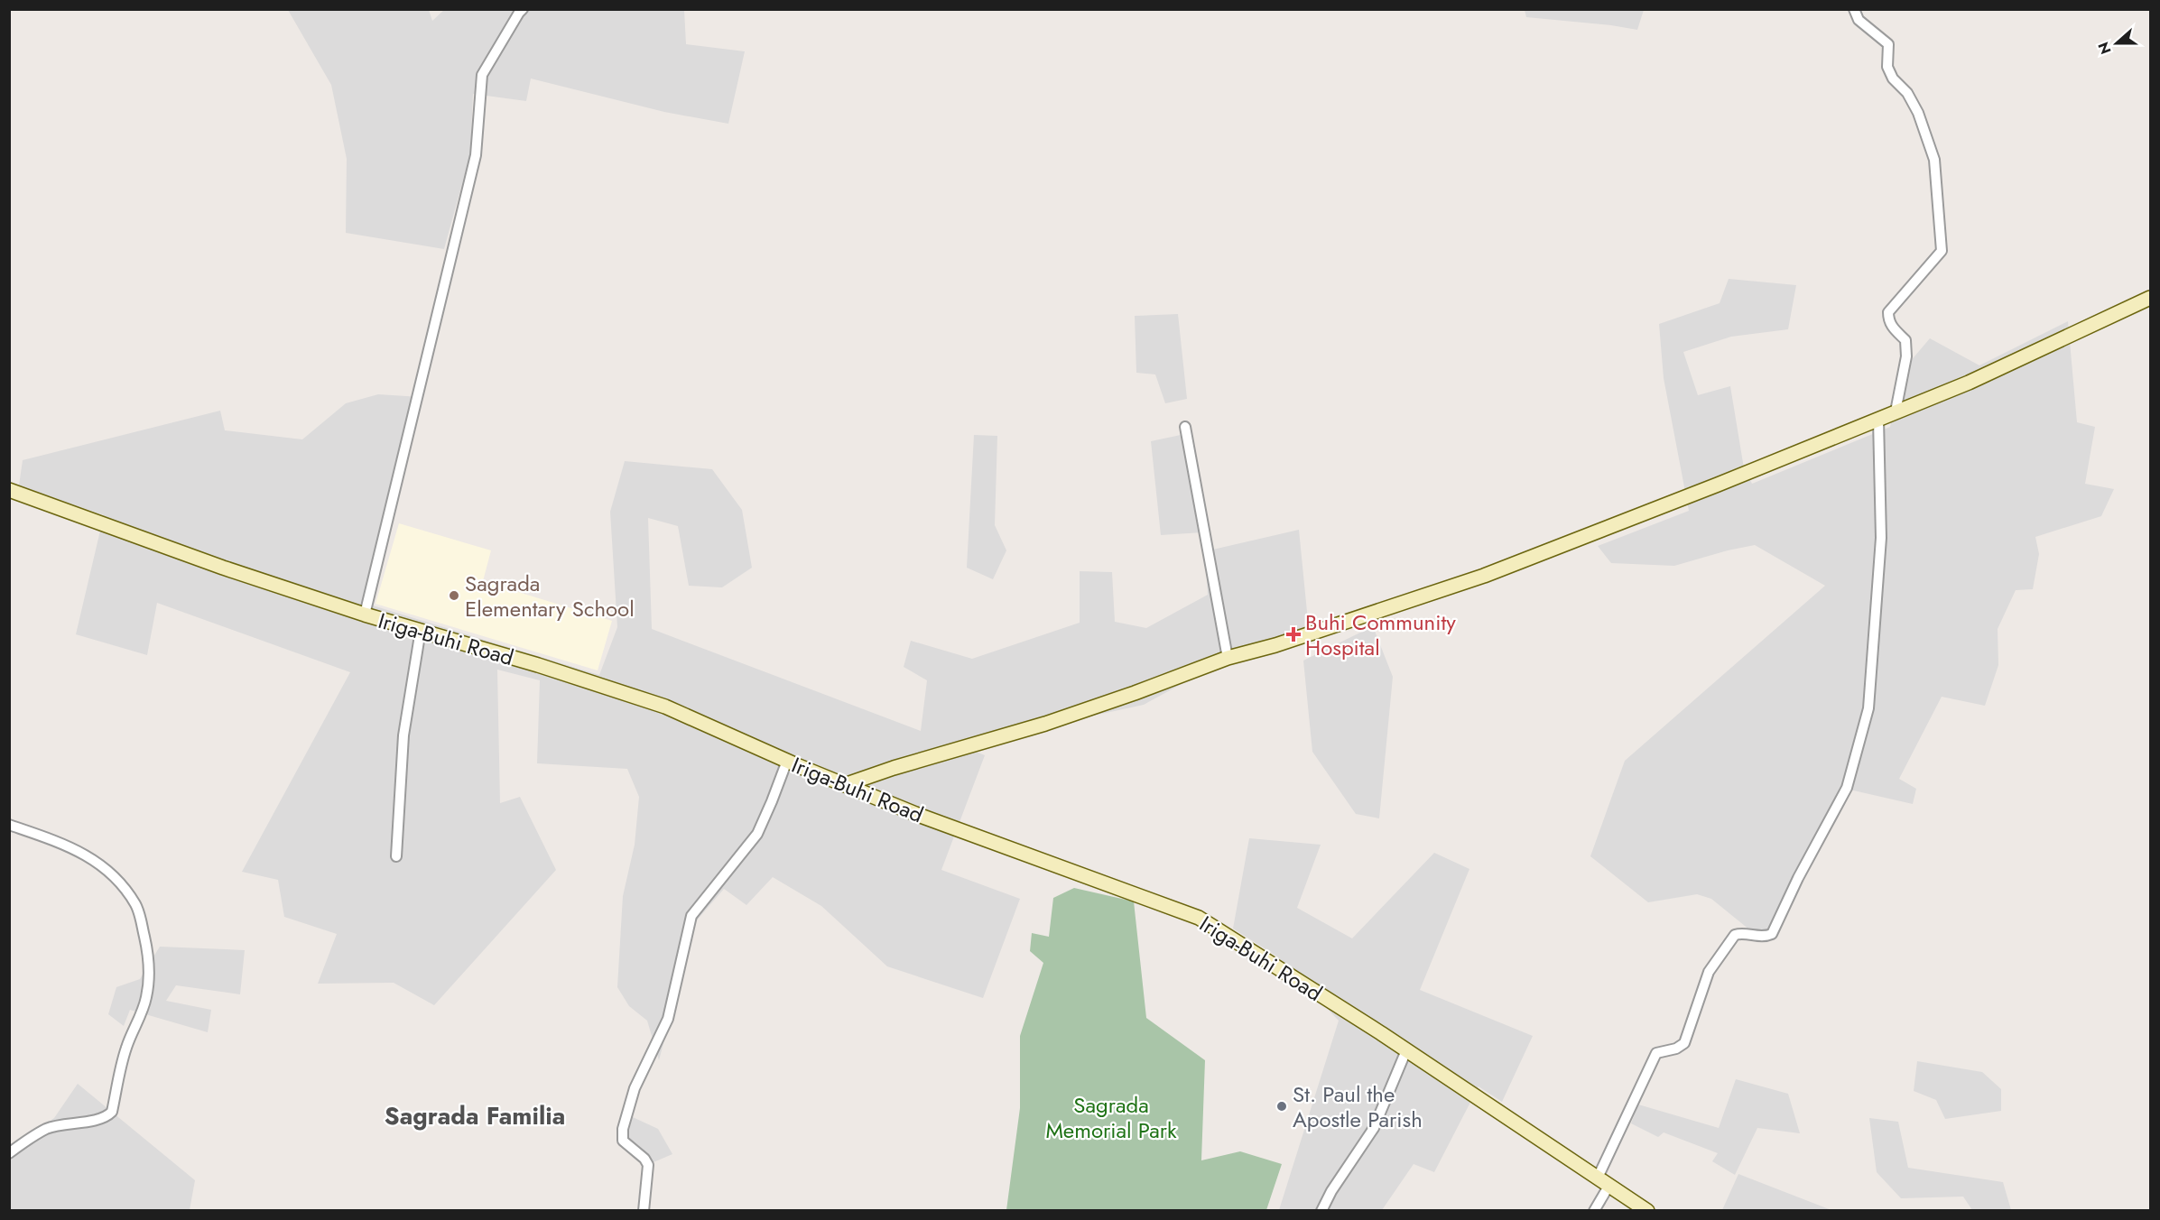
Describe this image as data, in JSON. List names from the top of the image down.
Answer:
{
  "streets": {
    "main road": ["Iriga-Buhi Road"]
  },
  "districts": ["Sagrada Familia"],
  "parks": ["Sagrada Memorial Park"],
  "places": {
    "other": ["Sagrada Elementary School", "St. Paul the Apostle Parish"],
    "health": ["Buhi Community Hospital"]
  },
  "north": "left"
}
